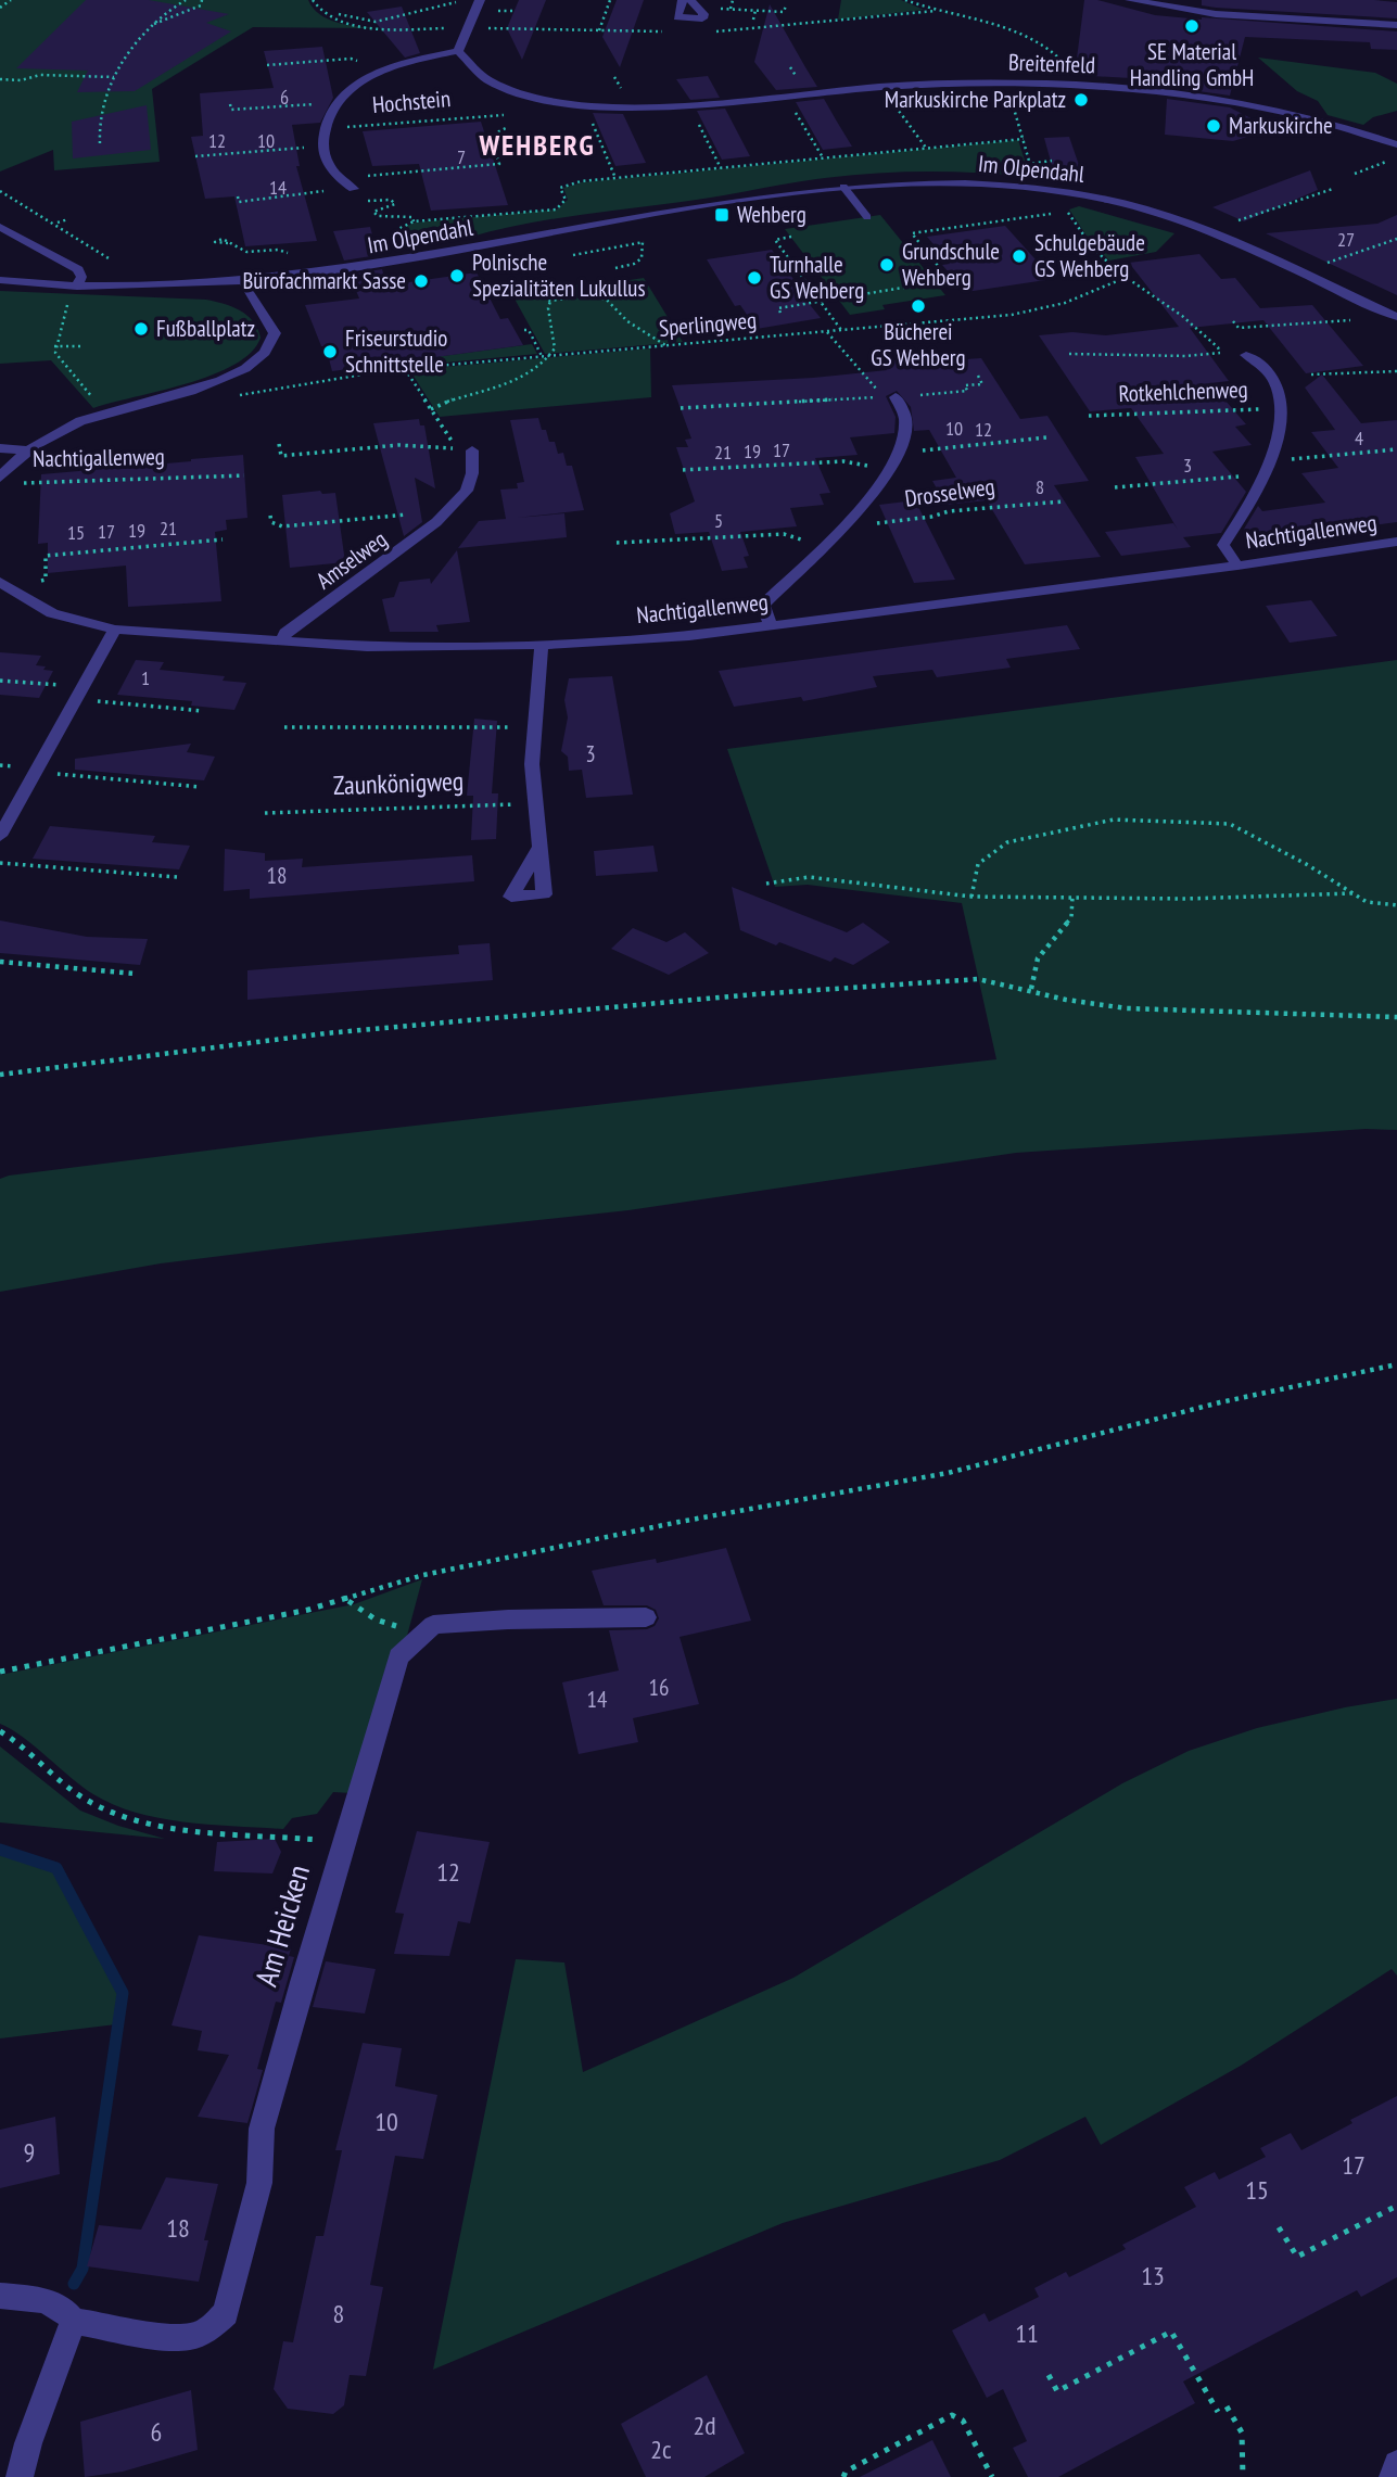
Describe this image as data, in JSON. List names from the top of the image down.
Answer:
{
  "streets": {
    "street": [
      "Breitenfeld",
      "Hochstein",
      "Im Olpendahl",
      "Rotkehlchenweg",
      "Nachtigallenweg",
      "Drosselweg",
      "Amselweg",
      "Am Heicken"
    ],
    "path": ["Sperlingweg", "Zaunkönigweg"]
  },
  "crossings": [
    ["Breitenfeld", "Hochstein"],
    ["Im Olpendahl", "Nachtigallenweg"],
    ["Sperlingweg", "Rotkehlchenweg"],
    ["Rotkehlchenweg", "Nachtigallenweg"],
    ["Nachtigallenweg", "Drosselweg"],
    ["Nachtigallenweg", "Amselweg"]
  ],
  "districts": ["WEHBERG"],
  "places": {
    "other": [
      "SE Material Handling GmbH",
      "Markuskirche Parkplatz",
      "Markuskirche",
      "Schulgebäude GS Wehberg",
      "Grundschule Wehberg",
      "Polnische Spezialitäten Lukullus",
      "Turnhalle GS Wehberg",
      "Bürofachmarkt Sasse",
      "Bücherei GS Wehberg",
      "Fußballplatz",
      "Friseurstudio Schnittstelle"
    ],
    "transit": ["Wehberg"]
  },
  "house_numbers": [
    "6",
    "12",
    "10",
    "7",
    "14",
    "27",
    "10",
    "12",
    "4",
    "17",
    "19",
    "21",
    "3",
    "8",
    "5",
    "21",
    "19",
    "17",
    "15",
    "1",
    "3",
    "18",
    "16",
    "14",
    "12",
    "10",
    "9",
    "17",
    "15",
    "18",
    "13",
    "8",
    "11",
    "2d",
    "6",
    "2c"
  ]
}
